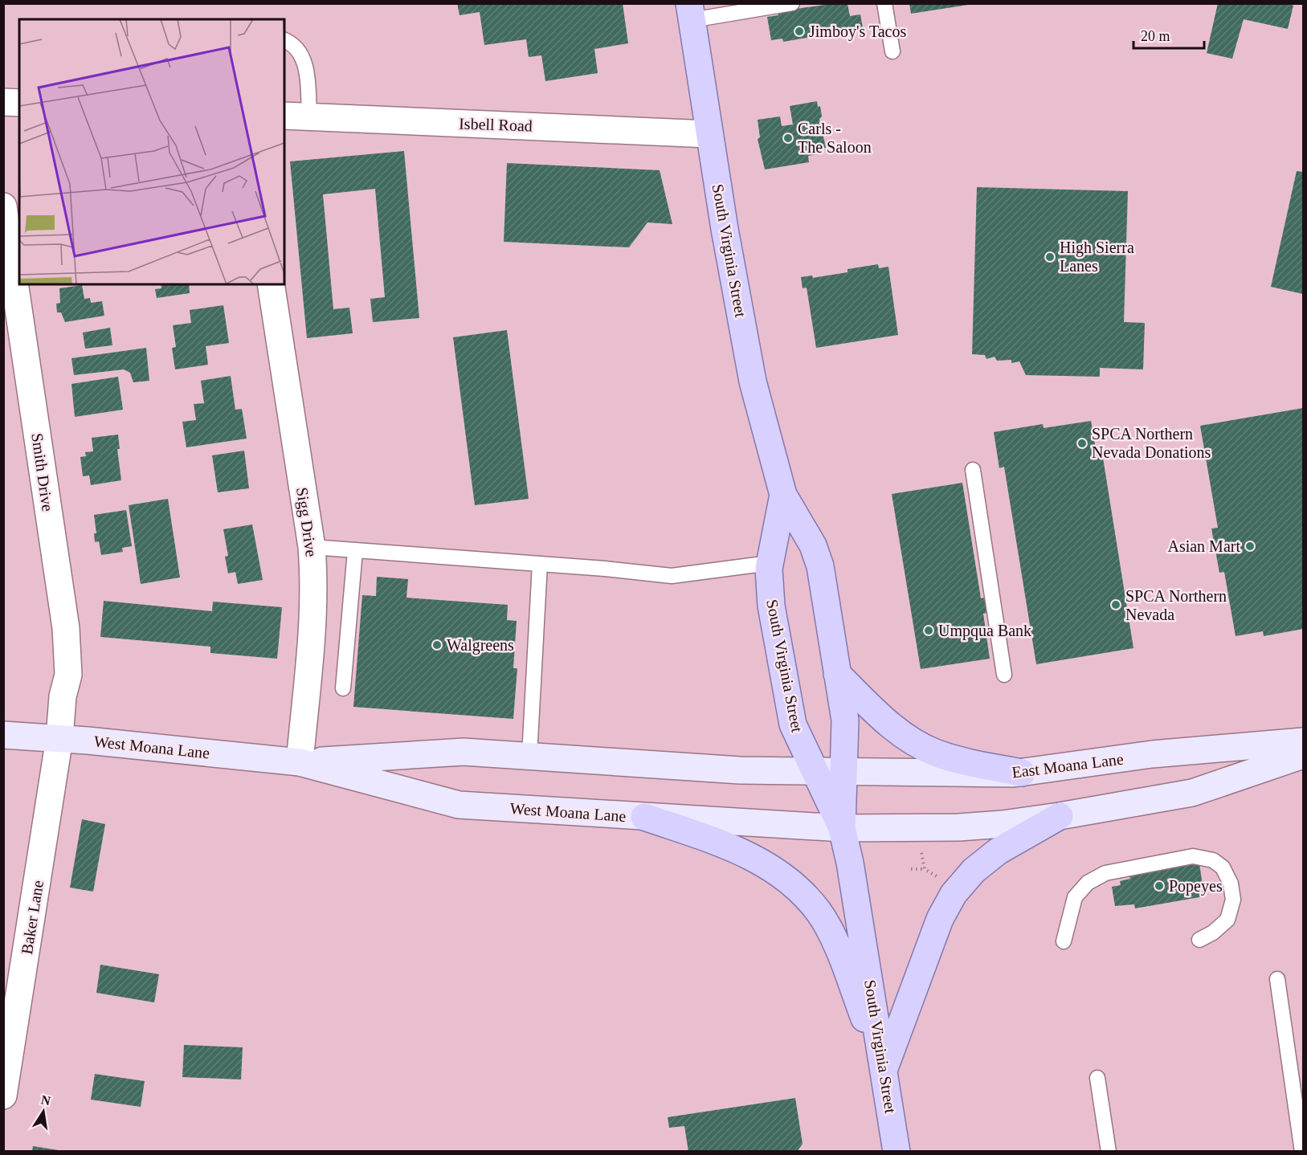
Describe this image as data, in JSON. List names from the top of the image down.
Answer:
{
  "streets": {
    "main road": ["South Virginia Street", "West Moana Lane", "East Moana Lane"],
    "street": [
      "Isbell Road",
      "Smith Drive",
      "Sigg Drive",
      "Baker Lane"
    ]
  },
  "crossings": [
    ["Isbell Road", "South Virginia Street"],
    ["South Virginia Street", "West Moana Lane"],
    ["South Virginia Street", "East Moana Lane"],
    ["Smith Drive", "West Moana Lane"],
    ["Smith Drive", "Baker Lane"],
    ["Sigg Drive", "West Moana Lane"],
    ["West Moana Lane", "East Moana Lane"],
    ["West Moana Lane", "Baker Lane"]
  ],
  "places": [
    "Jimboy's Tacos",
    "Carls - The Saloon",
    "High Sierra Lanes",
    "SPCA Northern Nevada Donations",
    "Asian Mart",
    "SPCA Northern Nevada",
    "Umpqua Bank",
    "Walgreens",
    "Popeyes"
  ],
  "scale_bar": "20 m",
  "north": "top"
}
